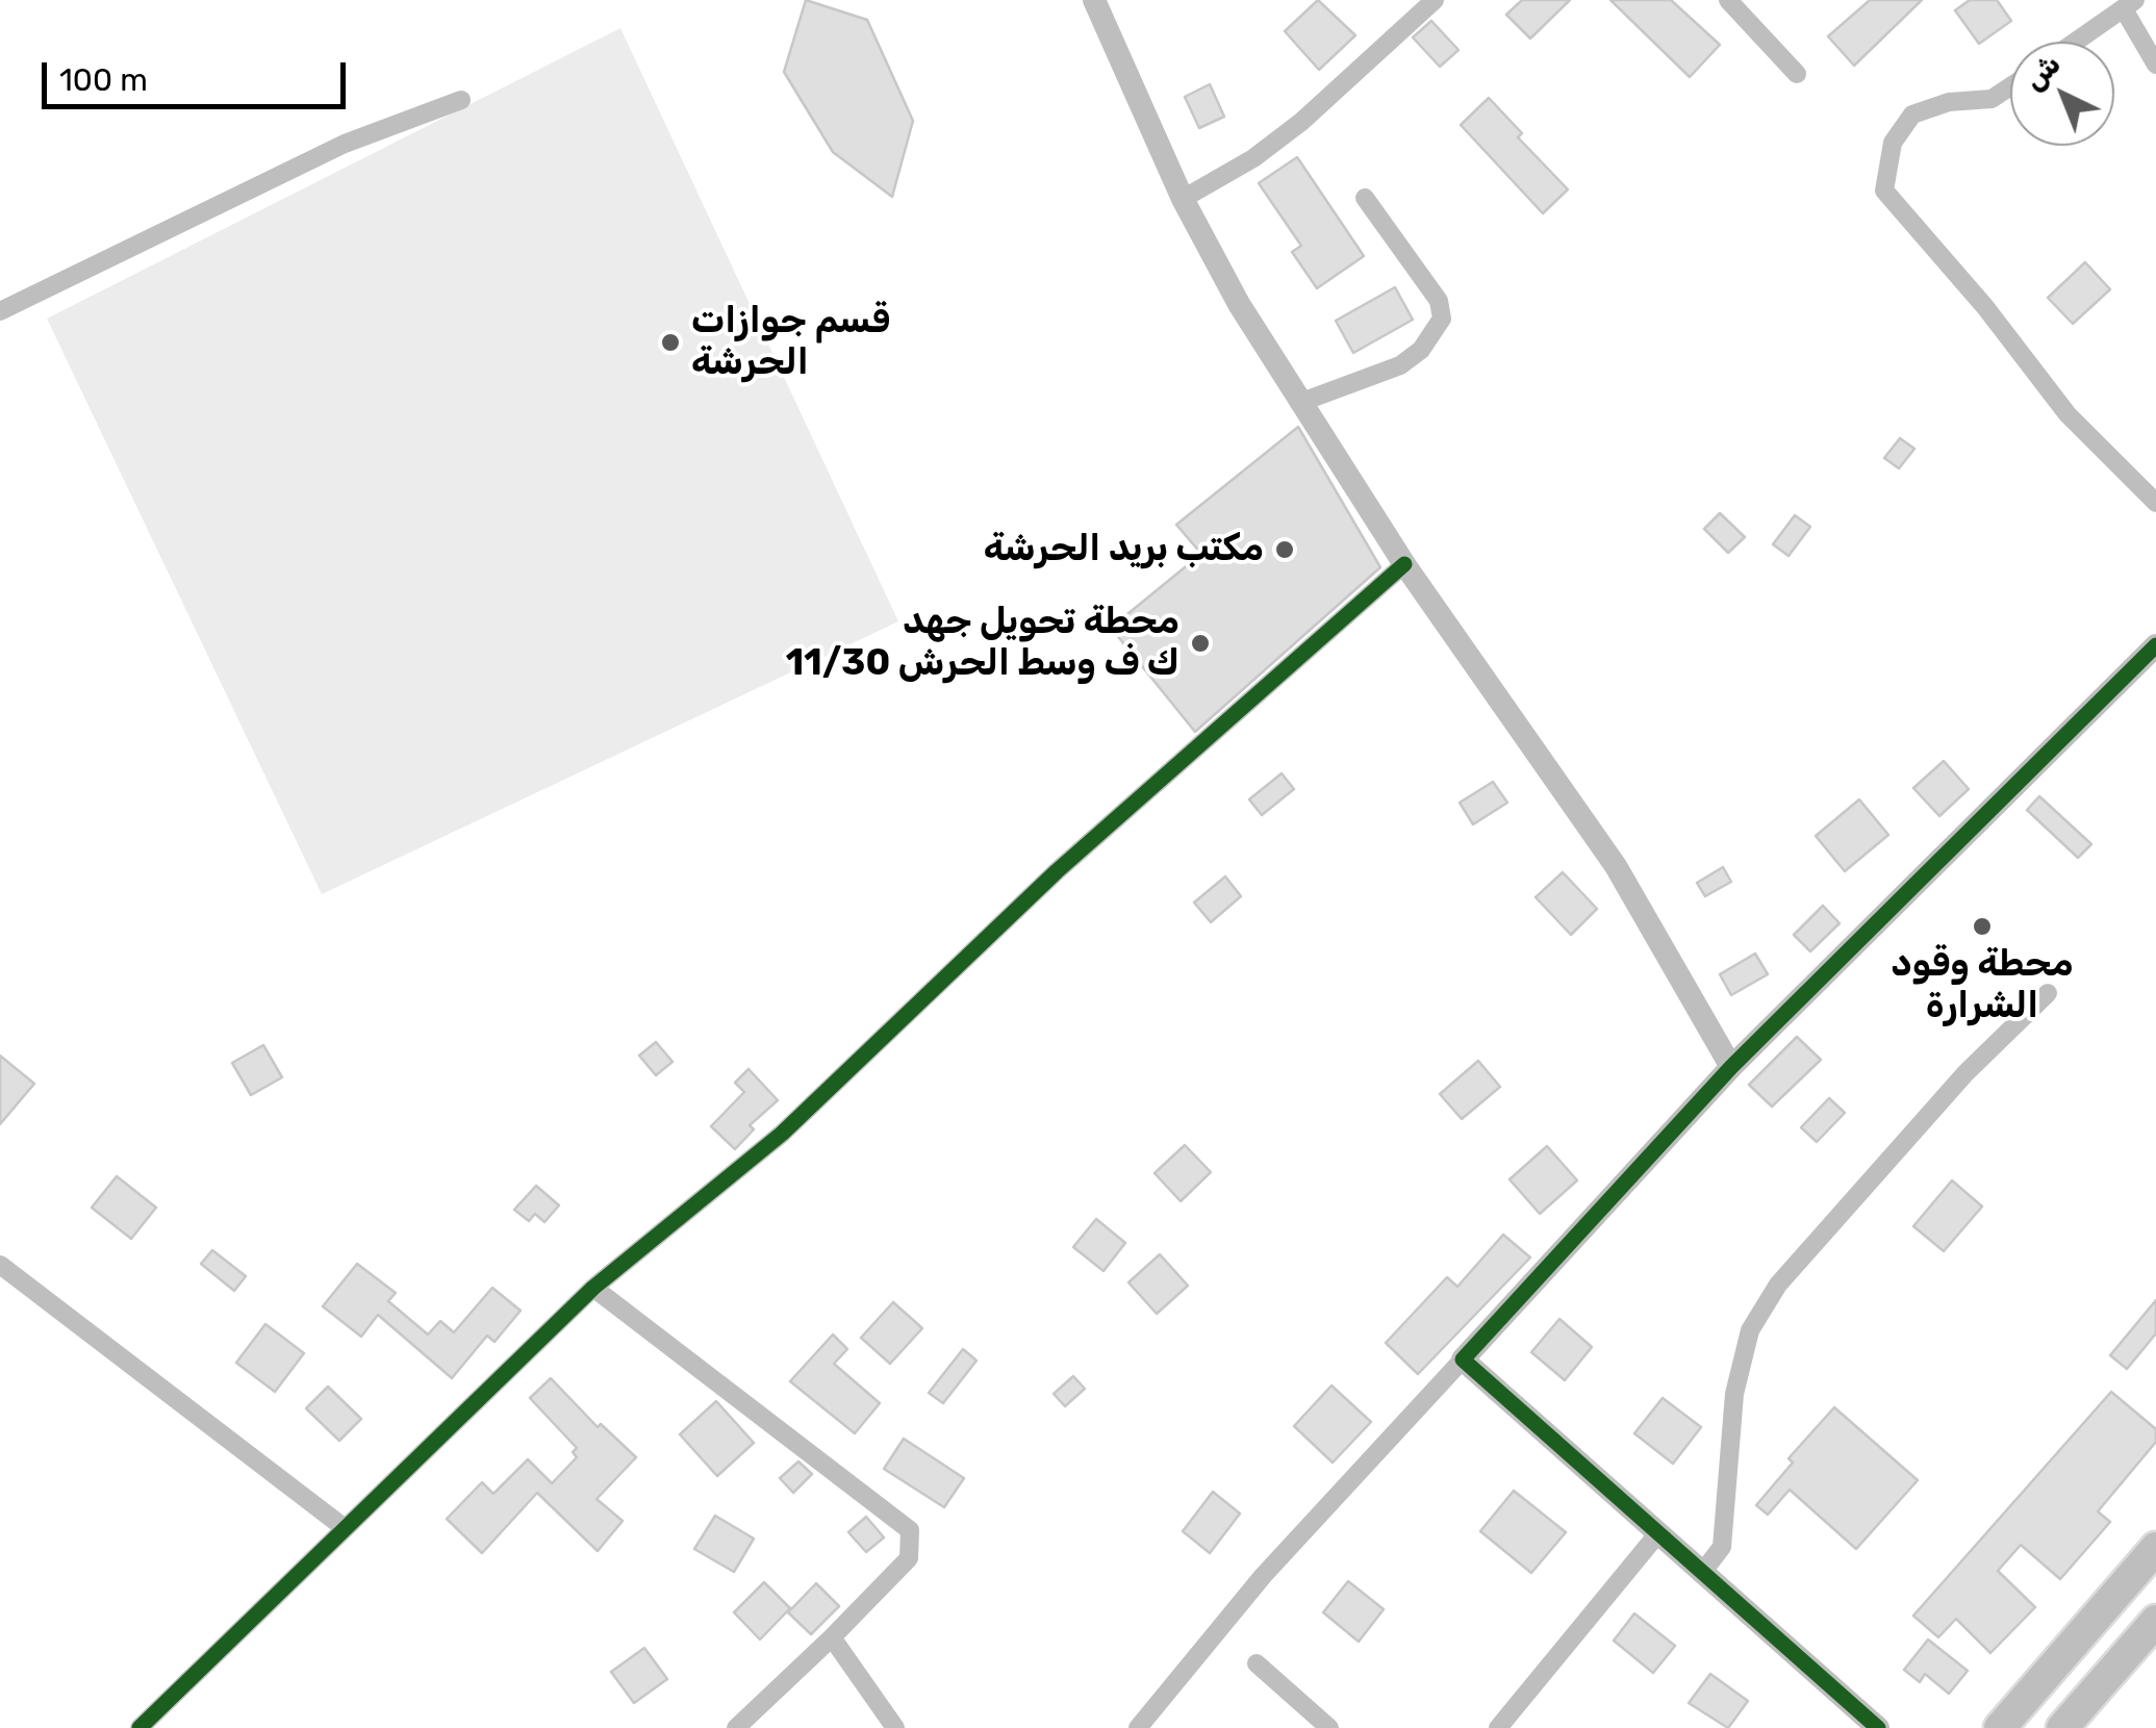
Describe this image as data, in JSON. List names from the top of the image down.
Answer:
{
  "places": [
    "قسم جوازات الحرشة",
    "مكتب بريد الحرشة",
    "محطة تحويل جهد 11/30 ك ف وسط الحرش",
    "محطة وقود الشرارة"
  ],
  "scale_bar": "100 m",
  "north": "top left"
}
